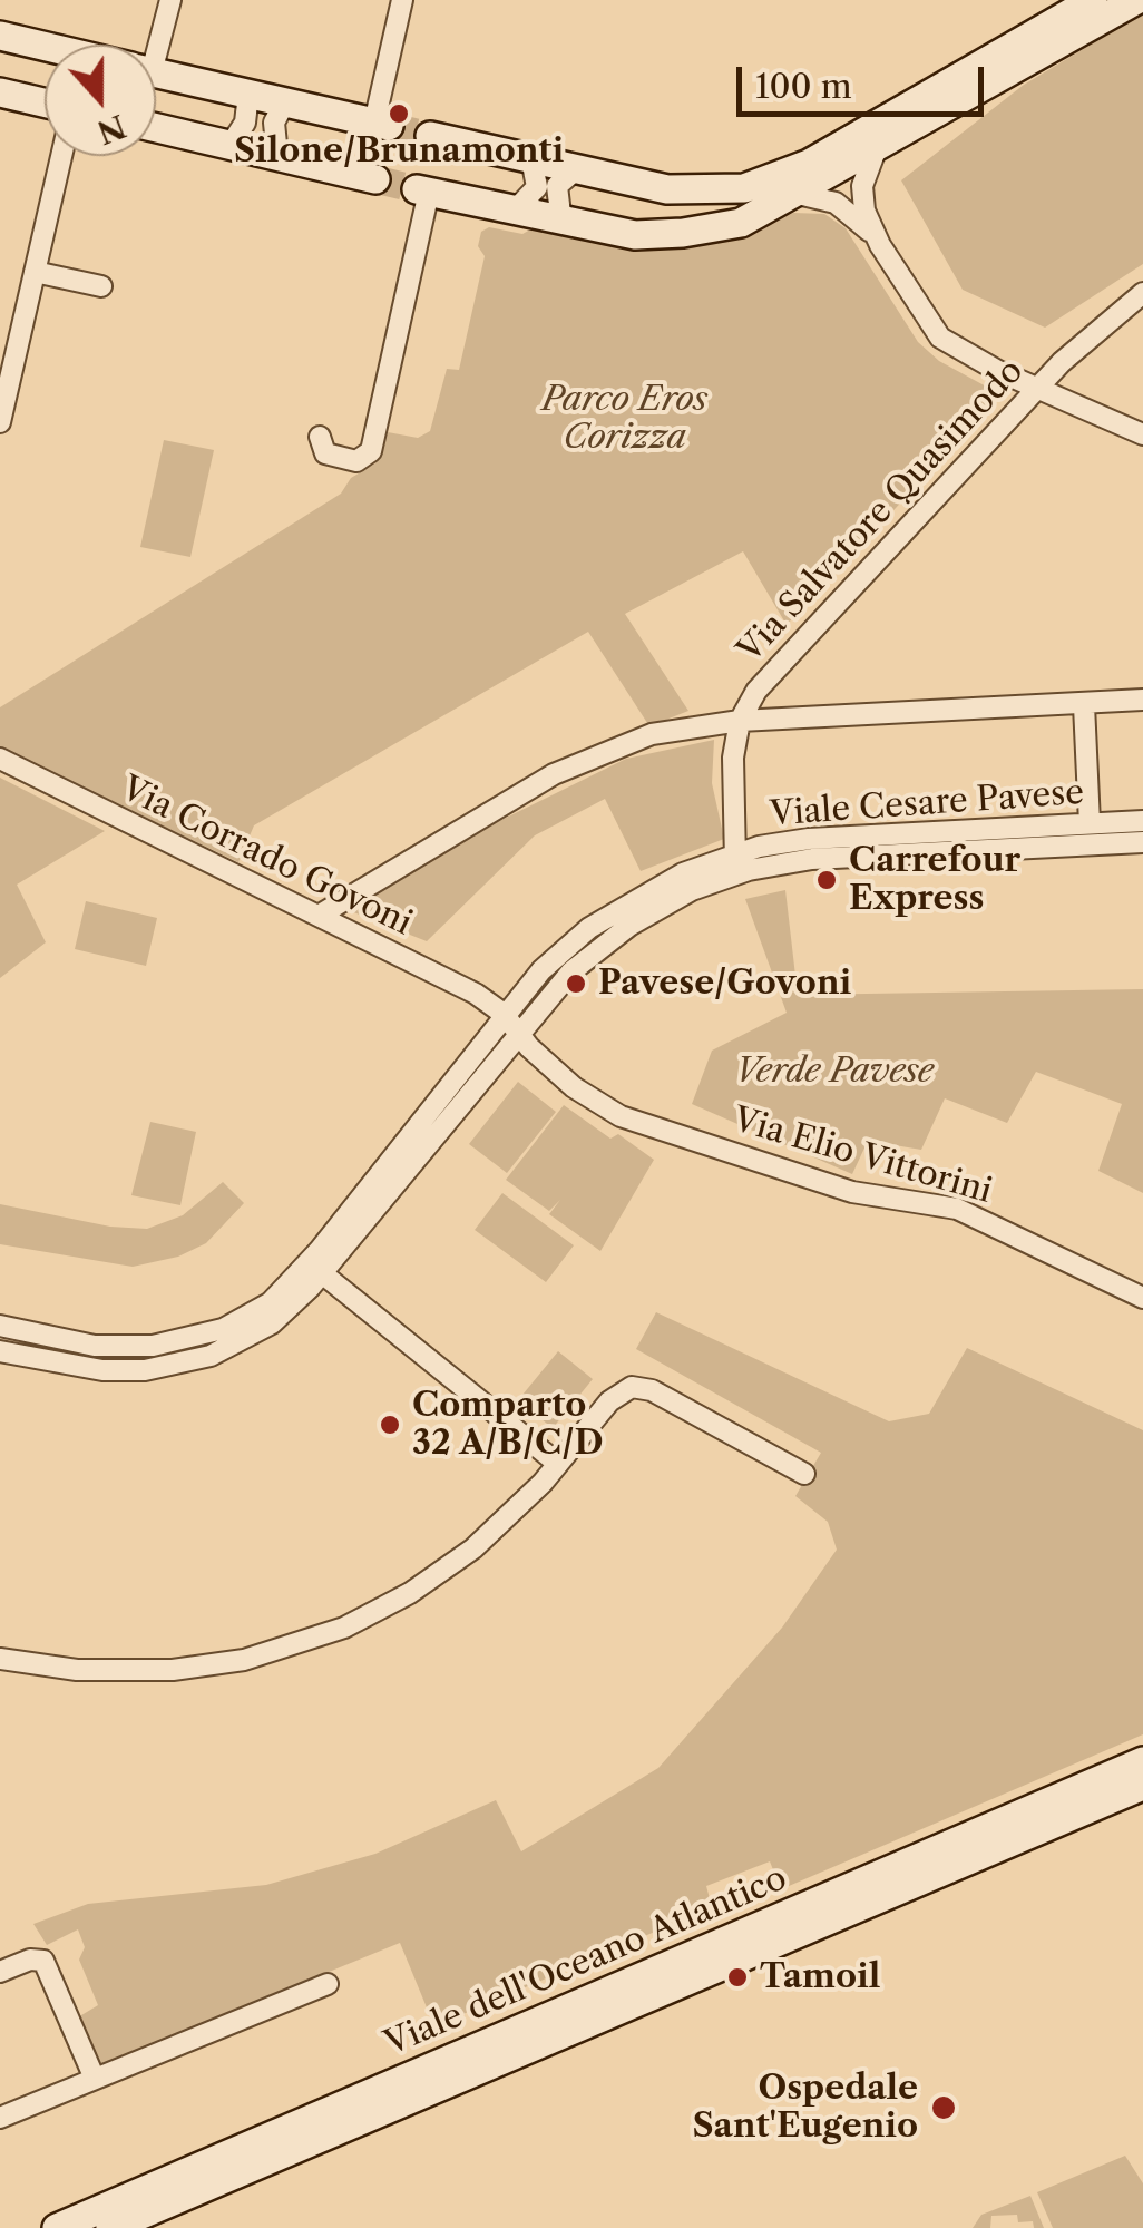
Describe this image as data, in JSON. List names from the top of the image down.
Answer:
{
  "streets": {
    "main road": ["Viale dell'Oceano Atlantico"],
    "street": [
      "Via Salvatore Quasimodo",
      "Viale Cesare Pavese",
      "Via Corrado Govoni",
      "Via Elio Vittorini"
    ]
  },
  "crossings": [
    ["Via Salvatore Quasimodo", "Viale Cesare Pavese"],
    ["Viale Cesare Pavese", "Via Corrado Govoni"],
    ["Viale Cesare Pavese", "Via Elio Vittorini"]
  ],
  "parks": ["Parco Eros Corizza", "Verde Pavese"],
  "places": [
    "Silone/Brunamonti",
    "Carrefour Express",
    "Pavese/Govoni",
    "Comparto 32 A/B/C/D",
    "Tamoil",
    "Ospedale Sant'Eugenio"
  ],
  "scale_bar": "100 m",
  "north": "bottom"
}
